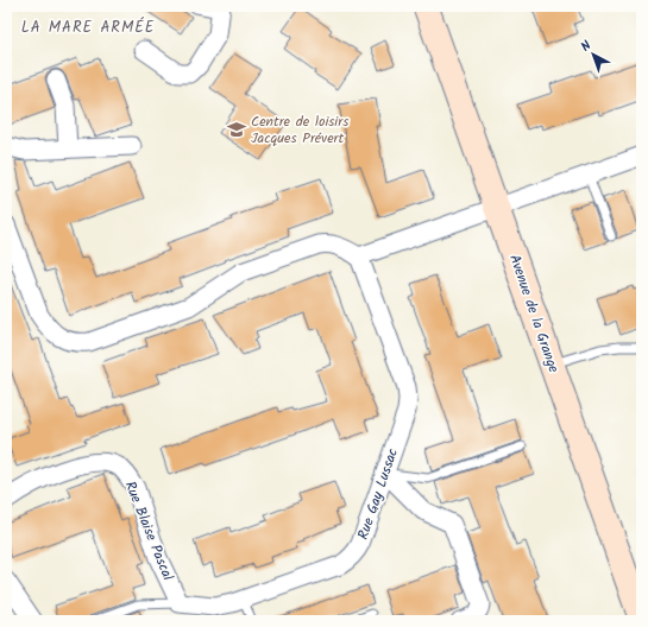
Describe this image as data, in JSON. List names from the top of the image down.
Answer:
{
  "streets": {
    "street": ["Avenue de la Grange", "Rue Gay Lussac", "Rue Blaise Pascal"]
  },
  "crossings": [
    ["Rue Gay Lussac", "Rue Blaise Pascal"]
  ],
  "districts": ["LA MARE ARMÉE"],
  "places": {
    "school or university": ["Centre de loisirs Jacques Prévert"]
  },
  "north": "top left"
}
